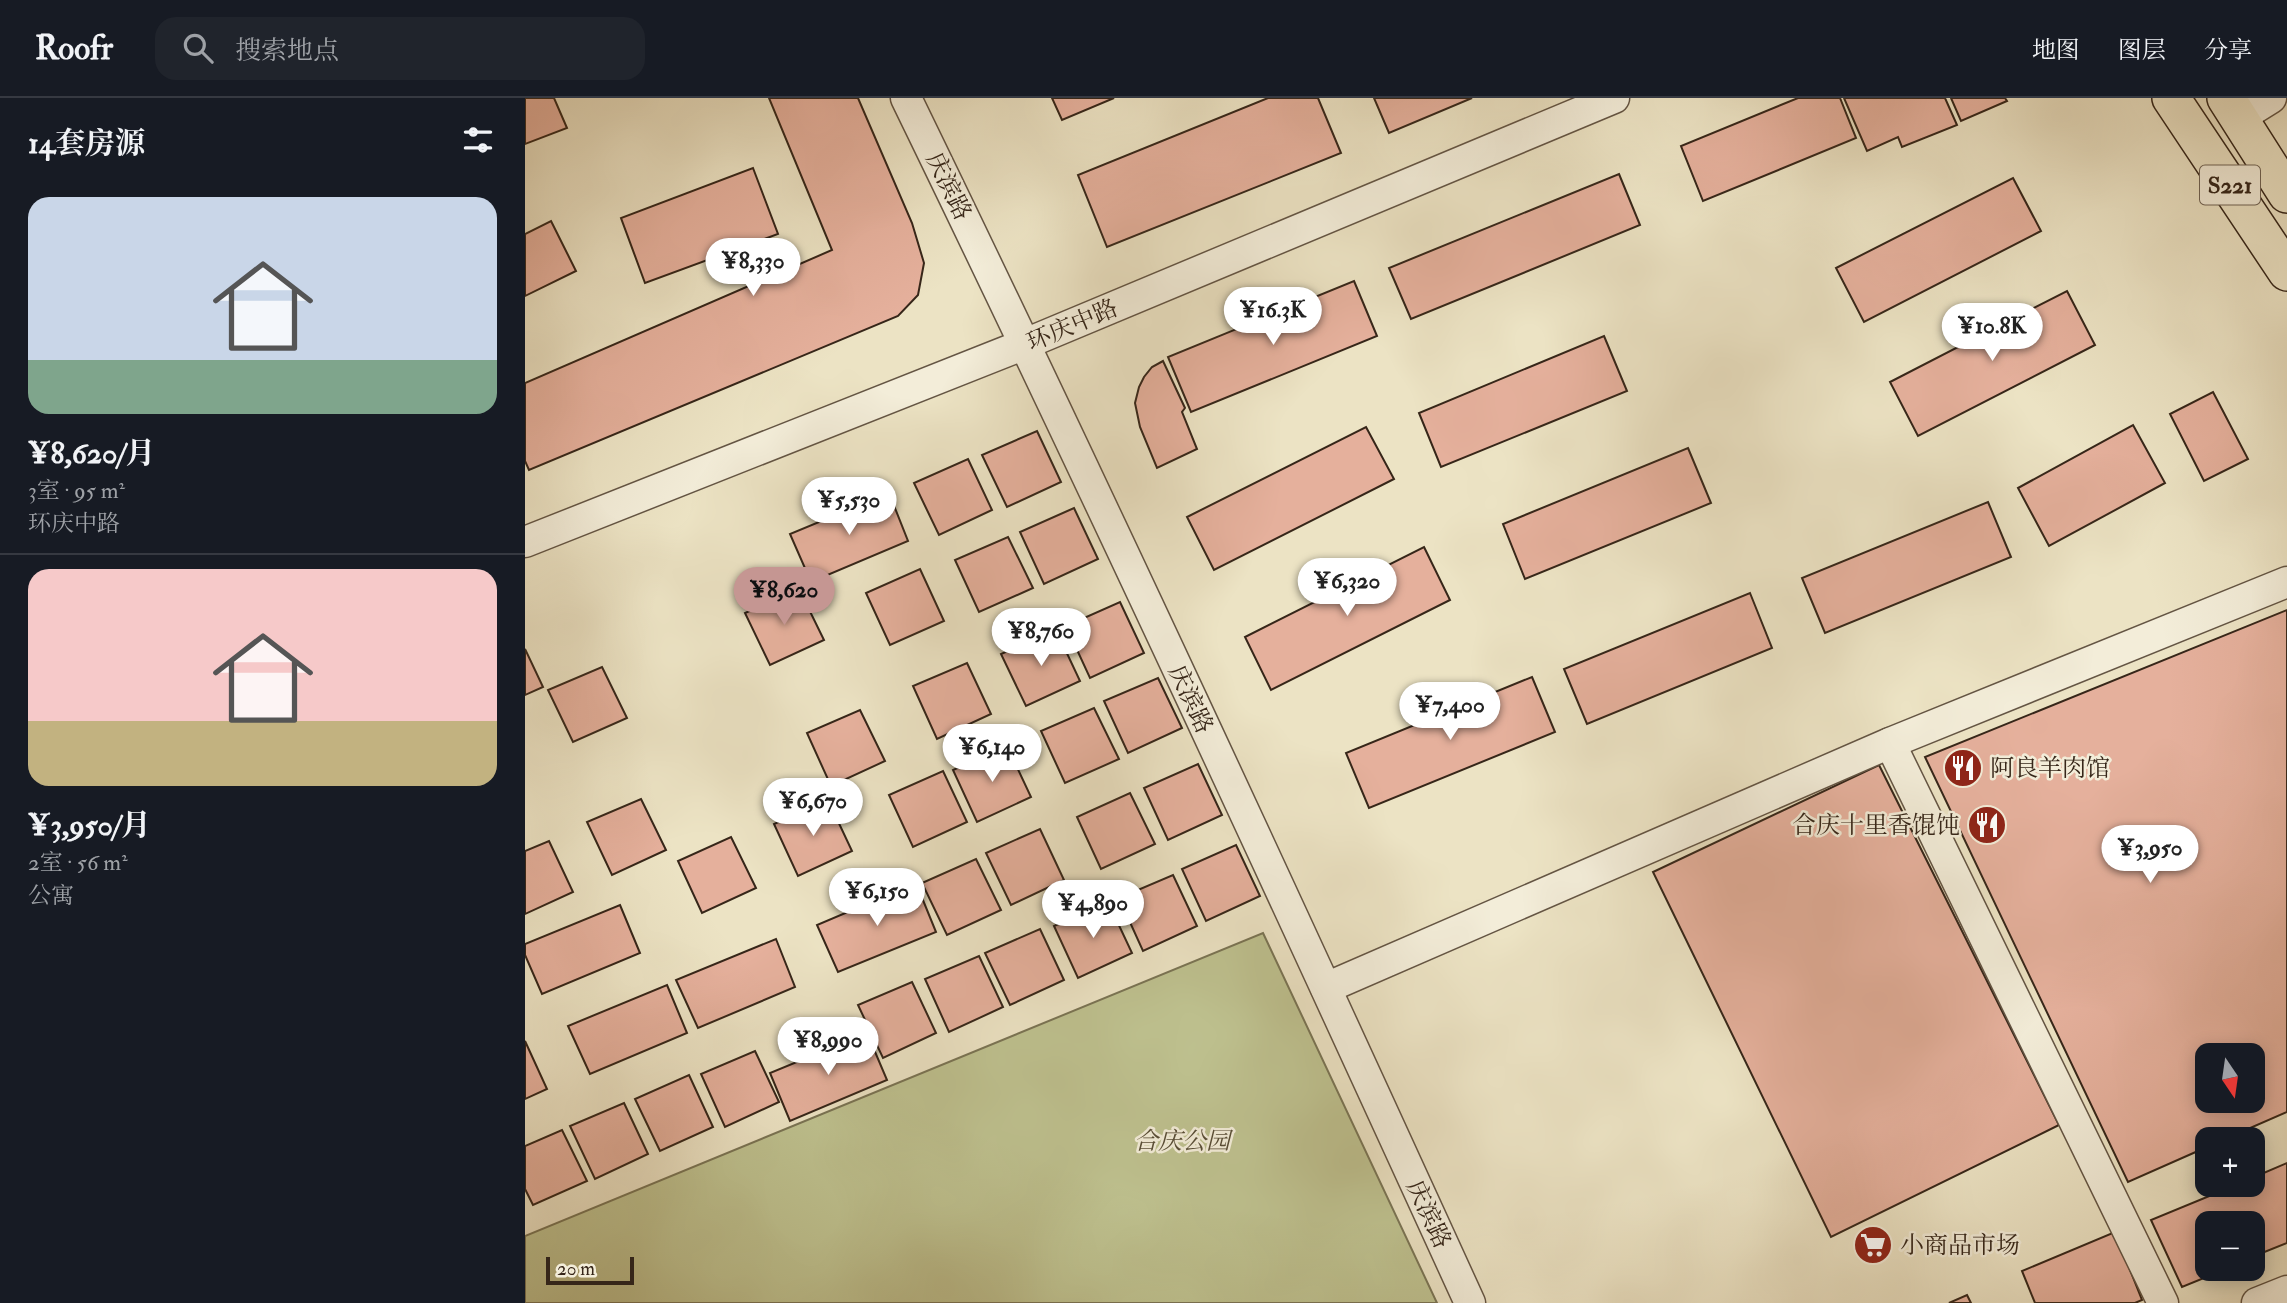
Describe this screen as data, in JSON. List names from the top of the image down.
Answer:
{
  "streets": {
    "main road": ["S221"],
    "street": ["庆滨路", "环庆中路"]
  },
  "crossings": [
    ["庆滨路", "环庆中路"]
  ],
  "parks": ["合庆公园"],
  "places": {
    "restaurant": ["阿良羊肉馆", "合庆十里香馄饨"],
    "supermarket": ["小商品市场"]
  },
  "scale_bar": "20 m",
  "north": "bottom",
  "page": {
    "header": "Roofr",
    "search": "搜索地点",
    "nav": ["地图", "图层", "分享"],
    "heading": "14套房源",
    "list": [
      {
        "name": "¥8,620/月",
        "note": "3室 · 95 m² · 环庆中路"
      },
      {
        "name": "¥3,950/月",
        "note": "2室 · 56 m² · 公寓"
      }
    ],
    "price": [
      "¥8,330",
      "¥16.3K",
      "¥10.8K",
      "¥5,530",
      "¥6,320",
      "¥8,620",
      "¥8,760",
      "¥7,400",
      "¥6,140",
      "¥6,670",
      "¥3,950",
      "¥6,150",
      "¥4,890",
      "¥8,990"
    ],
    "map_buttons": ["+", "−"],
    "scale": "20 m"
  }
}
